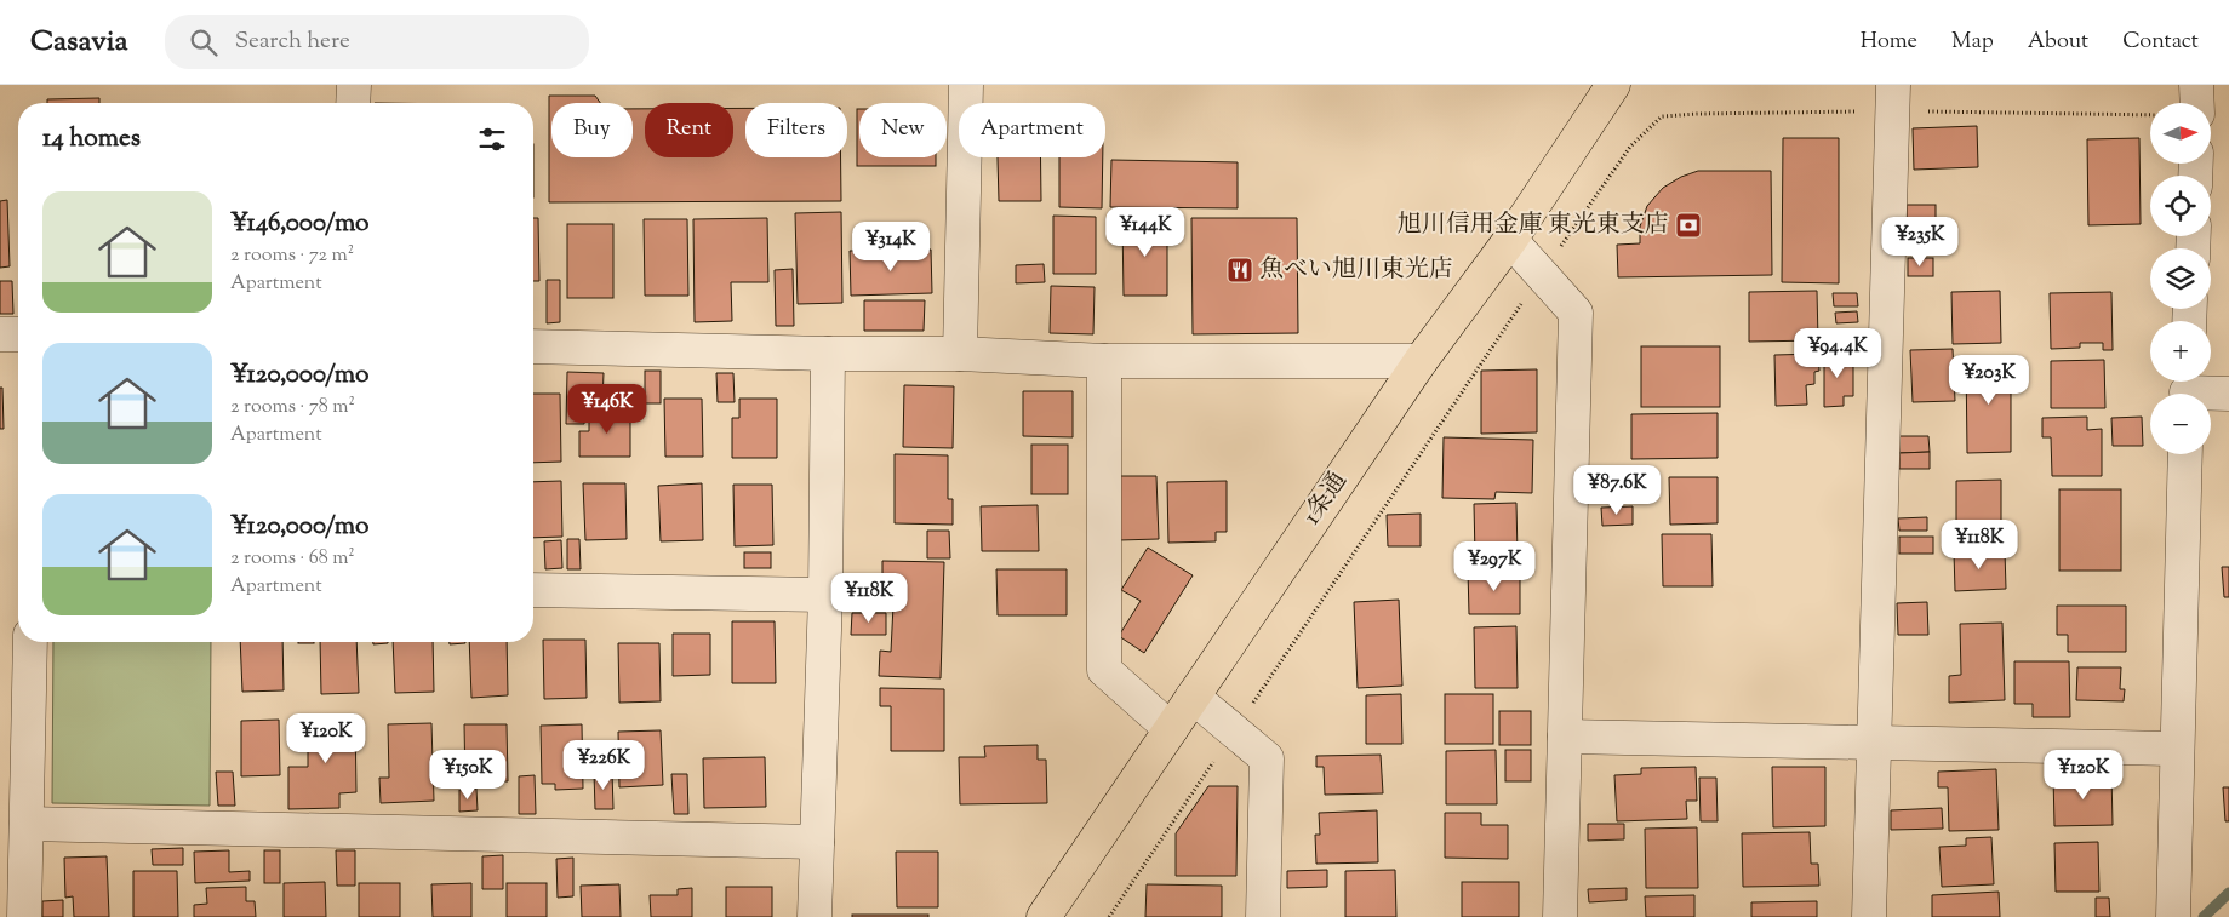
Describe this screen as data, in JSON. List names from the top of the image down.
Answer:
{
  "streets": {
    "main road": ["1条通"]
  },
  "places": {
    "bank": ["旭川信用金庫 東光東支店"],
    "restaurant": ["魚べい旭川東光店"]
  },
  "north": "right",
  "page": {
    "header": "Casavia",
    "search": "Search here",
    "nav": [
      "Home",
      "Map",
      "About",
      "Contact"
    ],
    "map_buttons": ["+", "−"],
    "chip": [
      "Buy",
      "Rent",
      "Filters",
      "New",
      "Apartment"
    ],
    "heading": "14 homes",
    "list": [
      {
        "name": "¥146,000/mo",
        "note": "2 rooms · 72 m² · Apartment"
      },
      {
        "name": "¥120,000/mo",
        "note": "2 rooms · 78 m² · Apartment"
      },
      {
        "name": "¥120,000/mo",
        "note": "2 rooms · 68 m² · Apartment"
      }
    ],
    "price": [
      "¥144K",
      "¥235K",
      "¥314K",
      "¥94.4K",
      "¥203K",
      "¥146K",
      "¥87.6K",
      "¥118K",
      "¥297K",
      "¥118K",
      "¥120K",
      "¥226K",
      "¥150K",
      "¥120K"
    ]
  }
}
